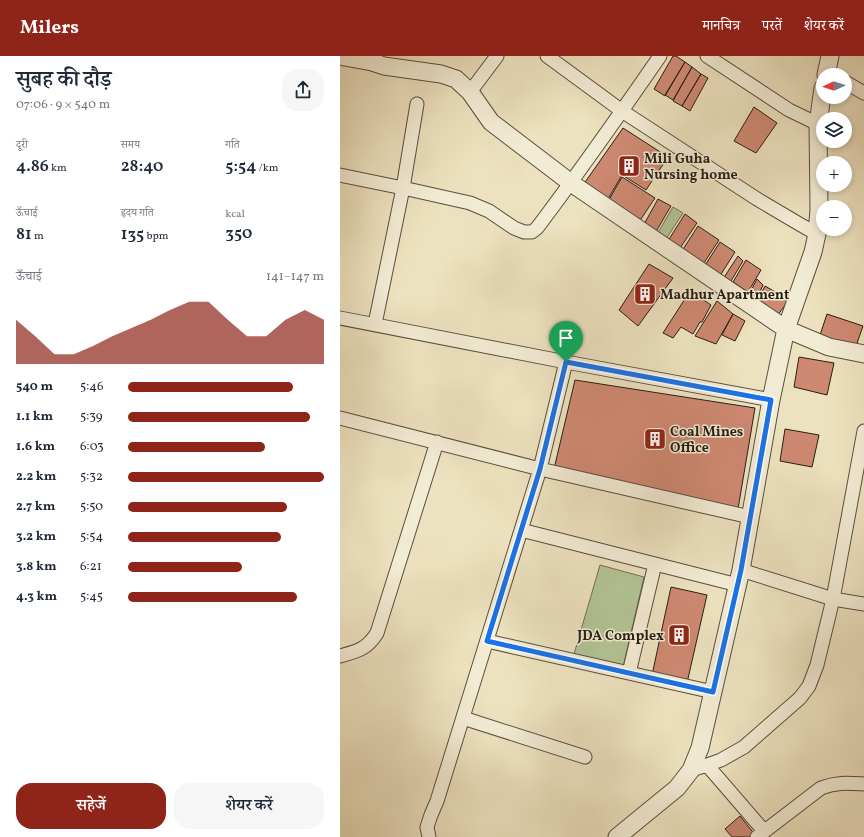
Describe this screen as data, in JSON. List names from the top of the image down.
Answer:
{
  "places": {
    "building": [
      "Mili Guha Nursing home",
      "Madhur Apartment",
      "Coal Mines Office",
      "JDA Complex"
    ]
  },
  "north": "left",
  "page": {
    "header": "Milers",
    "nav": ["मानचित्र", "परतें", "शेयर करें"],
    "heading": ["सुबह की दौड़", "07:06 · 9 × 540 m"],
    "map_buttons": ["+", "−"],
    "stats": [
      ["दूरी", "4.86 km"],
      ["समय", "28:40"],
      ["गति", "5:54 /km"],
      ["ऊँचाई", "81 m"],
      ["हृदय गति", "135 bpm"],
      ["kcal", "350"]
    ],
    "chart": ["ऊँचाई", "141–147 m"],
    "list": [
      {
        "name": "540 m",
        "note": "5:46"
      },
      {
        "name": "1.1 km",
        "note": "5:39"
      },
      {
        "name": "1.6 km",
        "note": "6:03"
      },
      {
        "name": "2.2 km",
        "note": "5:32"
      },
      {
        "name": "2.7 km",
        "note": "5:50"
      },
      {
        "name": "3.2 km",
        "note": "5:54"
      },
      {
        "name": "3.8 km",
        "note": "6:21"
      },
      {
        "name": "4.3 km",
        "note": "5:45"
      }
    ],
    "buttons": ["सहेजें", "शेयर करें"]
  }
}
